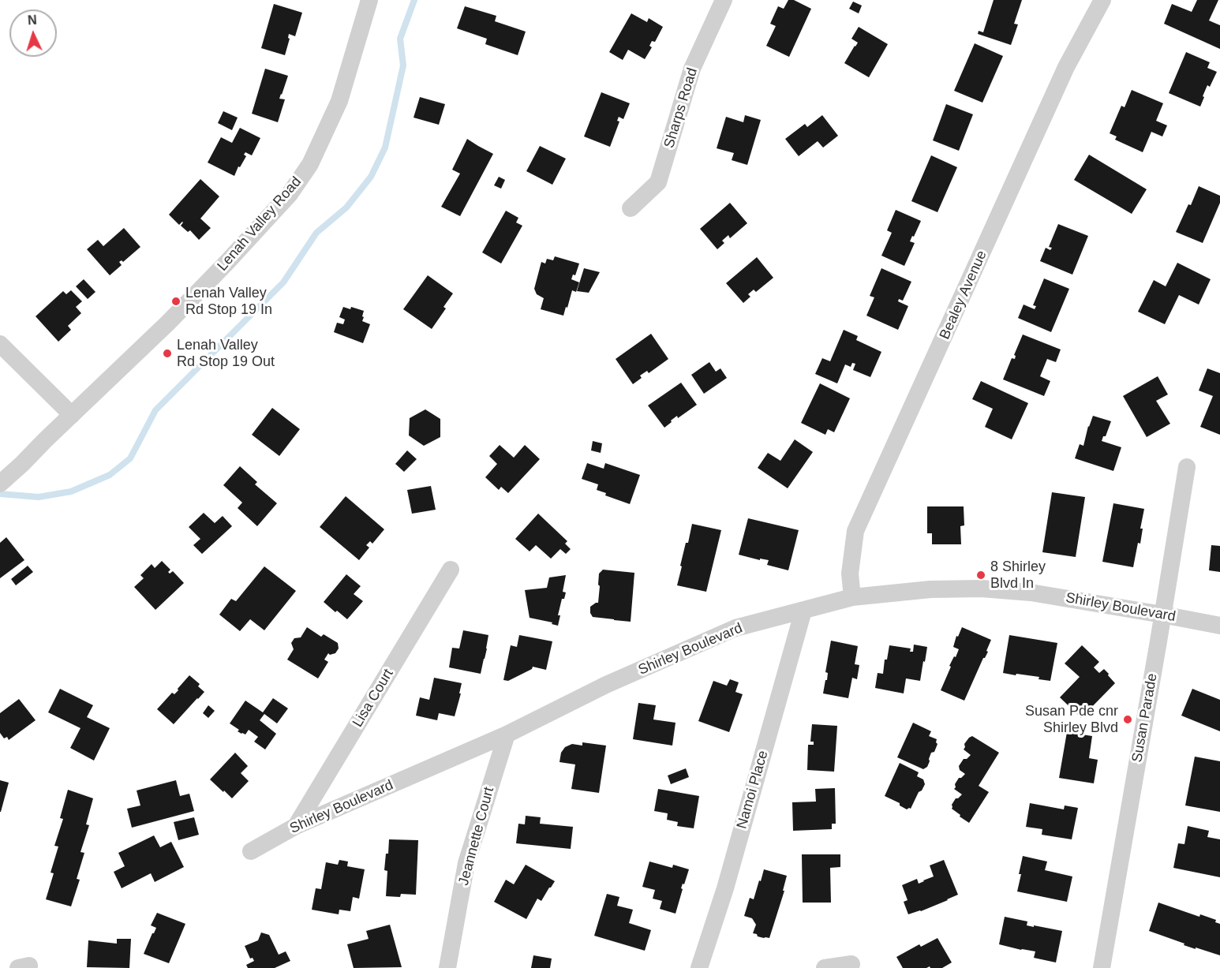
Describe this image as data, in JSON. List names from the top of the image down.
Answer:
{
  "streets": {
    "street": [
      "Sharps Road",
      "Lenah Valley Road",
      "Bealey Avenue",
      "Shirley Boulevard",
      "Lisa Court",
      "Susan Parade",
      "Namoi Place",
      "Jeannette Court"
    ]
  },
  "crossings": [
    ["Bealey Avenue", "Shirley Boulevard"],
    ["Shirley Boulevard", "Lisa Court"],
    ["Shirley Boulevard", "Susan Parade"],
    ["Shirley Boulevard", "Namoi Place"],
    ["Shirley Boulevard", "Jeannette Court"]
  ],
  "places": [
    "Lenah Valley Rd Stop 19 In",
    "Lenah Valley Rd Stop 19 Out",
    "8 Shirley Blvd In",
    "Susan Pde cnr Shirley Blvd"
  ],
  "north": "top"
}
